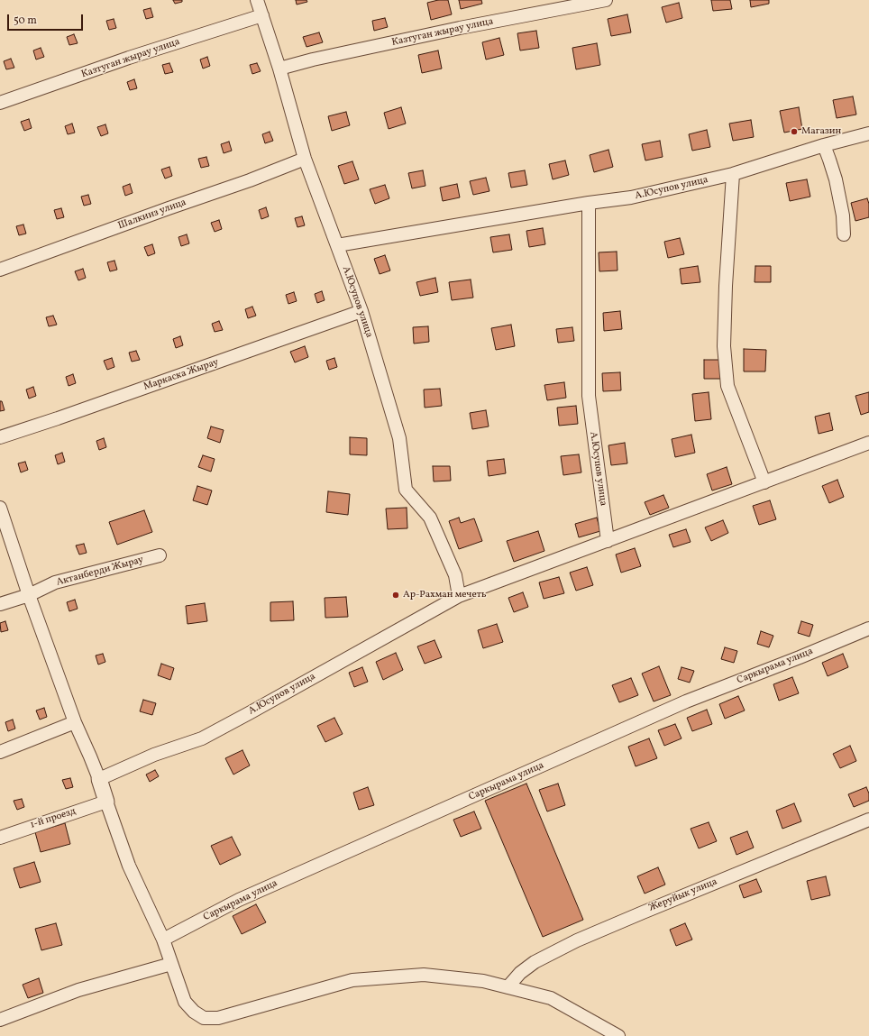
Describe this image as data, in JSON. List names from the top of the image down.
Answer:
{
  "streets": {
    "street": [
      "Казтуган жырау улица",
      "А.Юсупов улица",
      "Шалкииз улица",
      "Маркаска Жырау",
      "Актанберди Жырау",
      "Саркырама улица",
      "1-й проезд",
      "Жеруйык улица"
    ]
  },
  "crossings": [
    ["А.Юсупов улица", "Маркаска Жырау"]
  ],
  "places": ["Магазин", "Ар-Рахман мечеть"],
  "scale_bar": "50 m"
}
